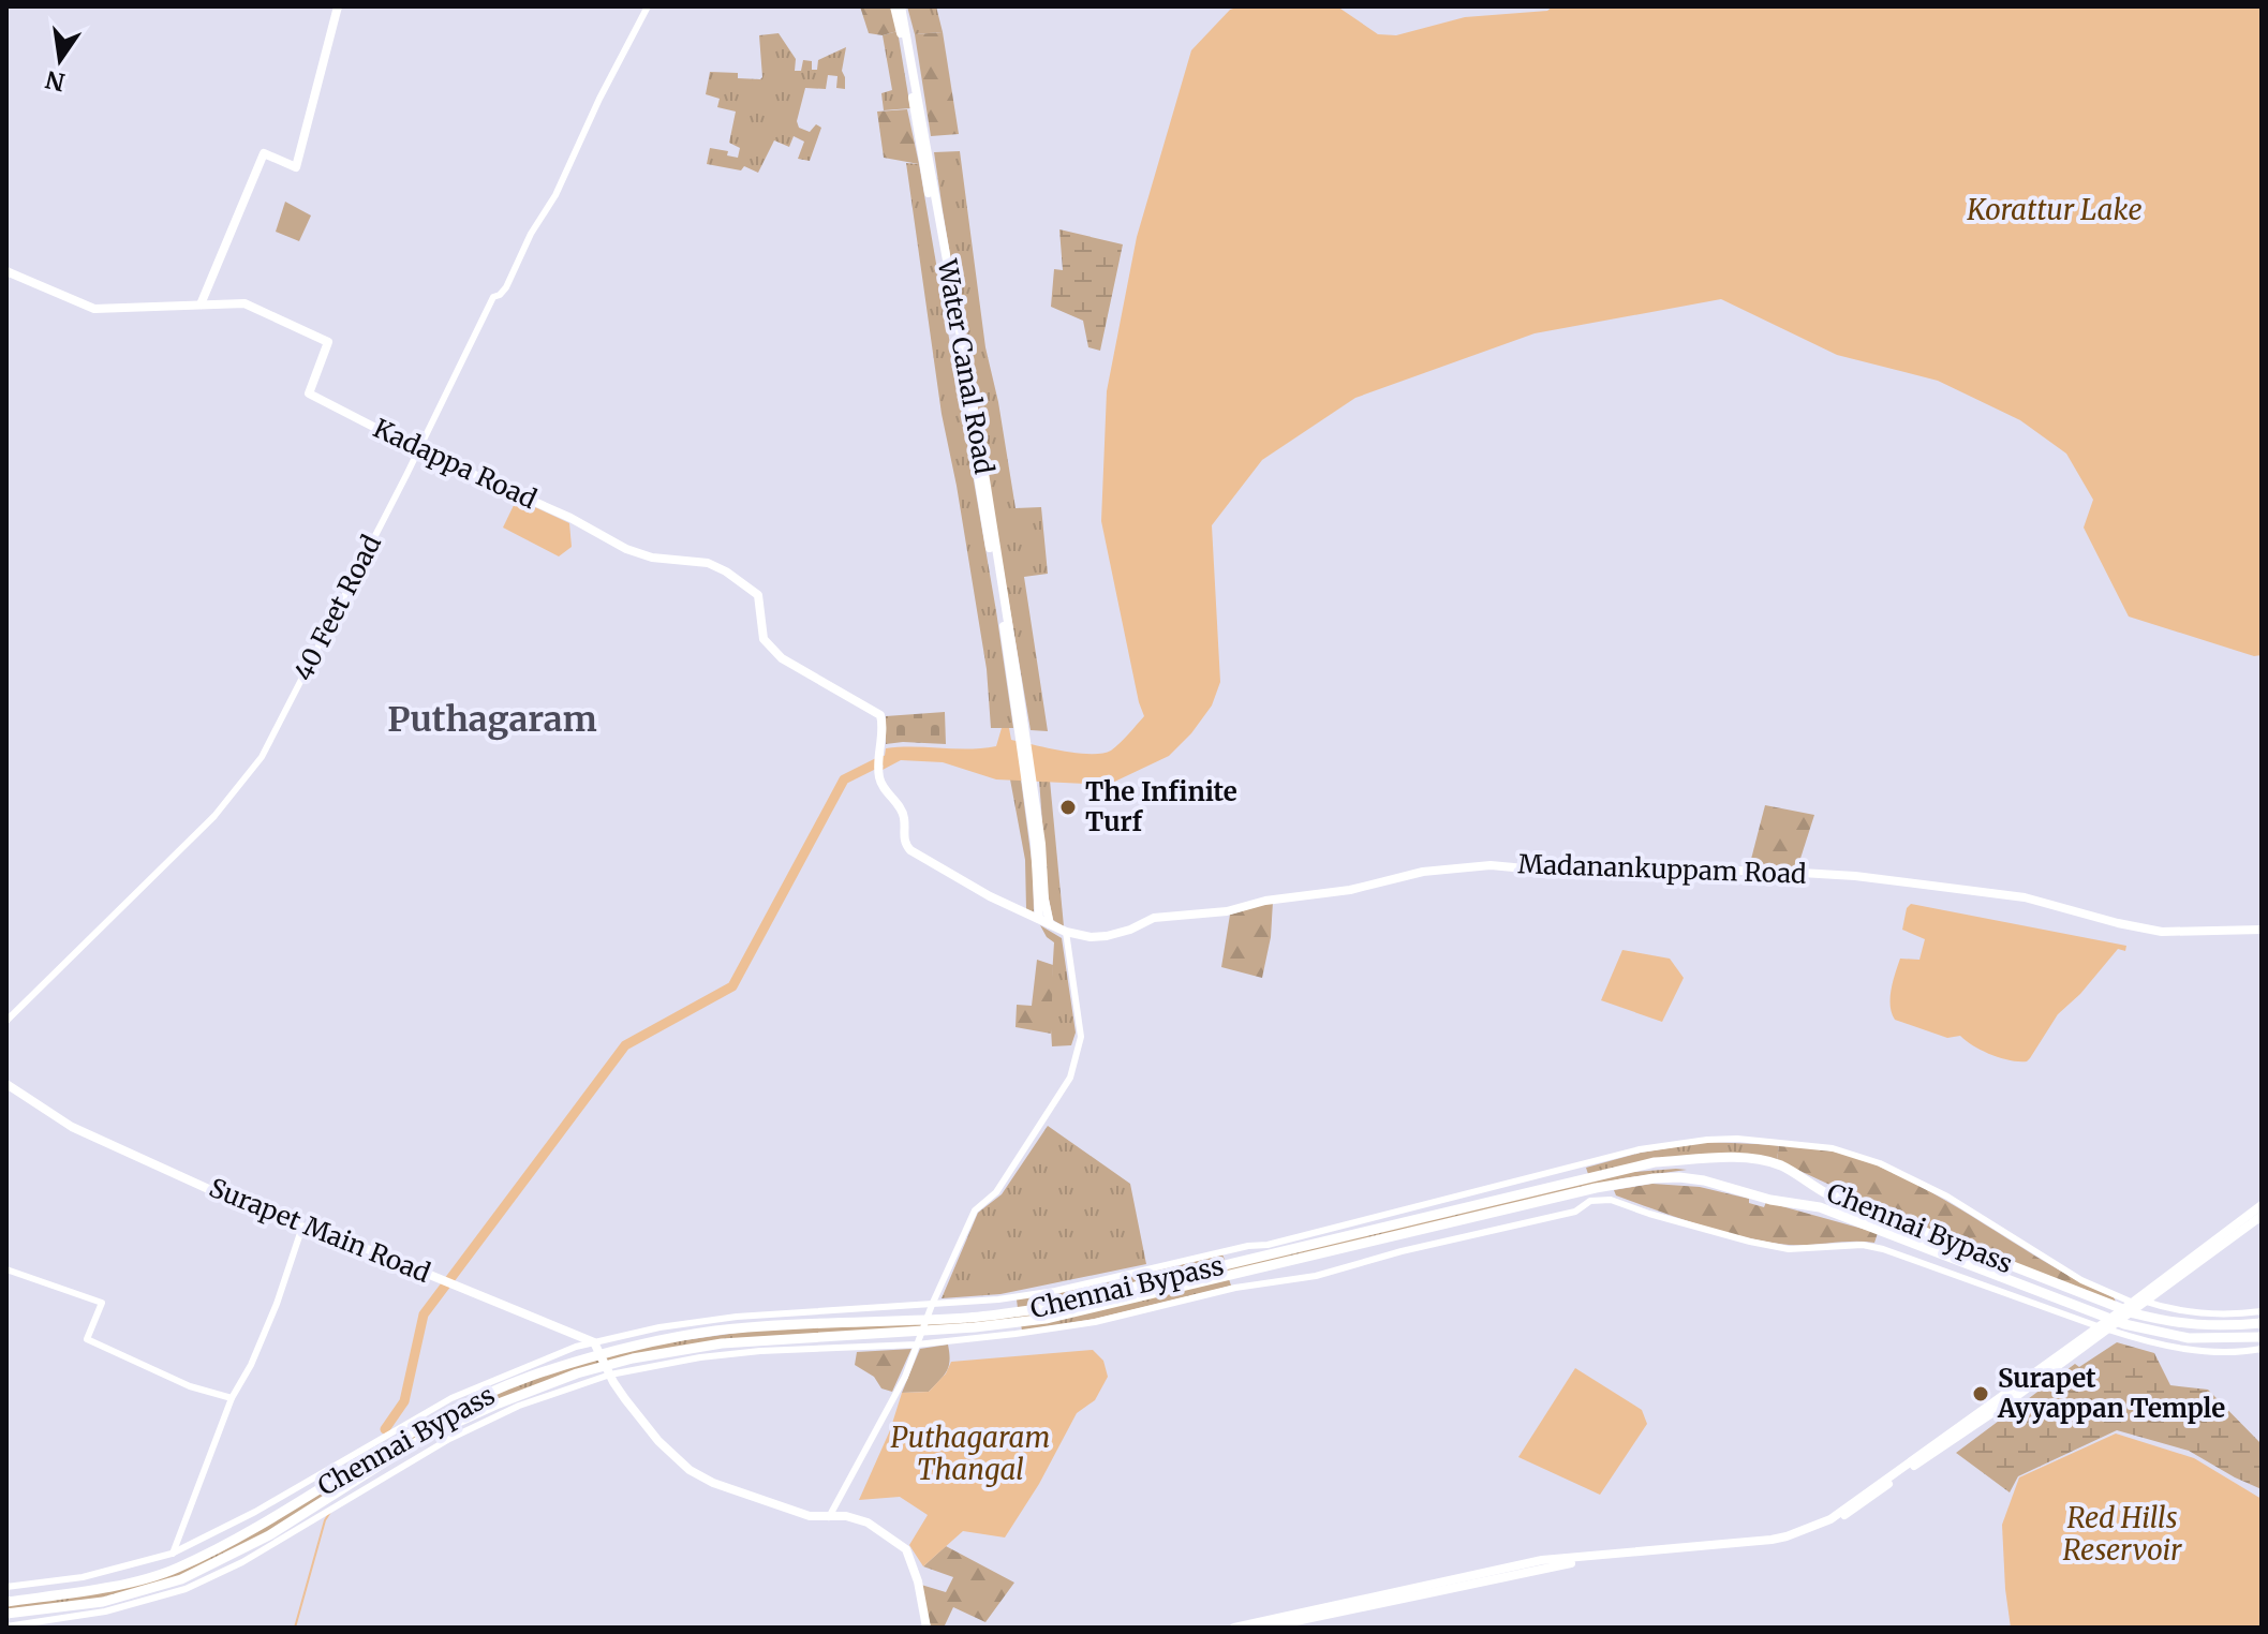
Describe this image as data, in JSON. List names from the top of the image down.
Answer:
{
  "streets": {
    "highway": ["Chennai Bypass"],
    "main road": [
      "Water Canal Road",
      "Kadappa Road",
      "Madanankuppam Road",
      "Surapet Main Road"
    ],
    "street": ["40 Feet Road"]
  },
  "crossings": [
    ["Kadappa Road", "40 Feet Road"],
    ["Kadappa Road", "Madanankuppam Road"]
  ],
  "districts": ["Puthagaram"],
  "water": ["Korattur Lake", "Puthagaram Thangal", "Red Hills Reservoir"],
  "places": ["The Infinite Turf", "Surapet Ayyappan Temple"],
  "north": "bottom"
}
